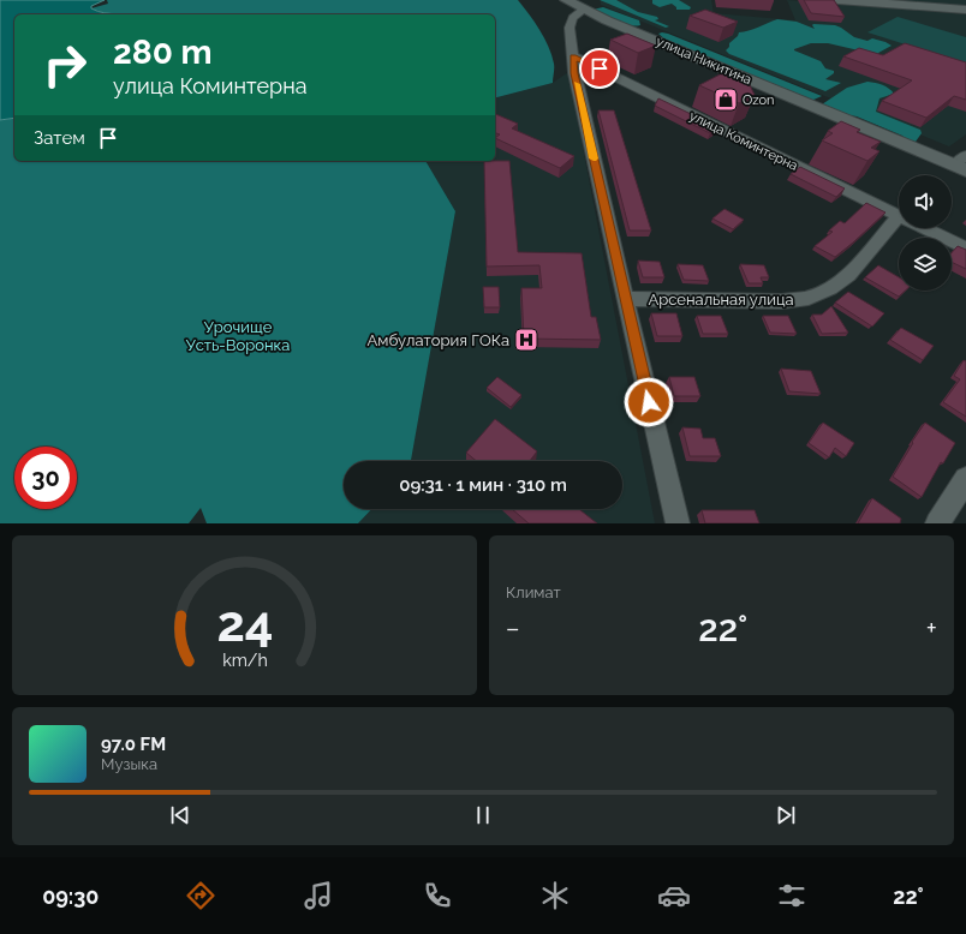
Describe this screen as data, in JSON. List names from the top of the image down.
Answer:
{
  "streets": {
    "main road": ["улица Никитина"],
    "street": ["улица Коминтерна", "Арсенальная улица"]
  },
  "crossings": [
    ["улица Коминтерна", "Арсенальная улица"]
  ],
  "parks": ["Урочище Усть-Воронка"],
  "places": {
    "shop": ["Ozon"],
    "hospital": ["Амбулатория ГОКа"]
  },
  "page": {
    "turn": ["280 m", "улица Коминтерна"],
    "then": "Затем",
    "limit": "30",
    "trip": "09:31 · 1 мин · 310 m",
    "tile": "Климат",
    "heat": ["−", "22°", "+"],
    "song": ["97.0 FM", "Музыка"],
    "tabs": ["09:30", "22°"],
    "gauge": ["24", "km/h"]
  }
}
